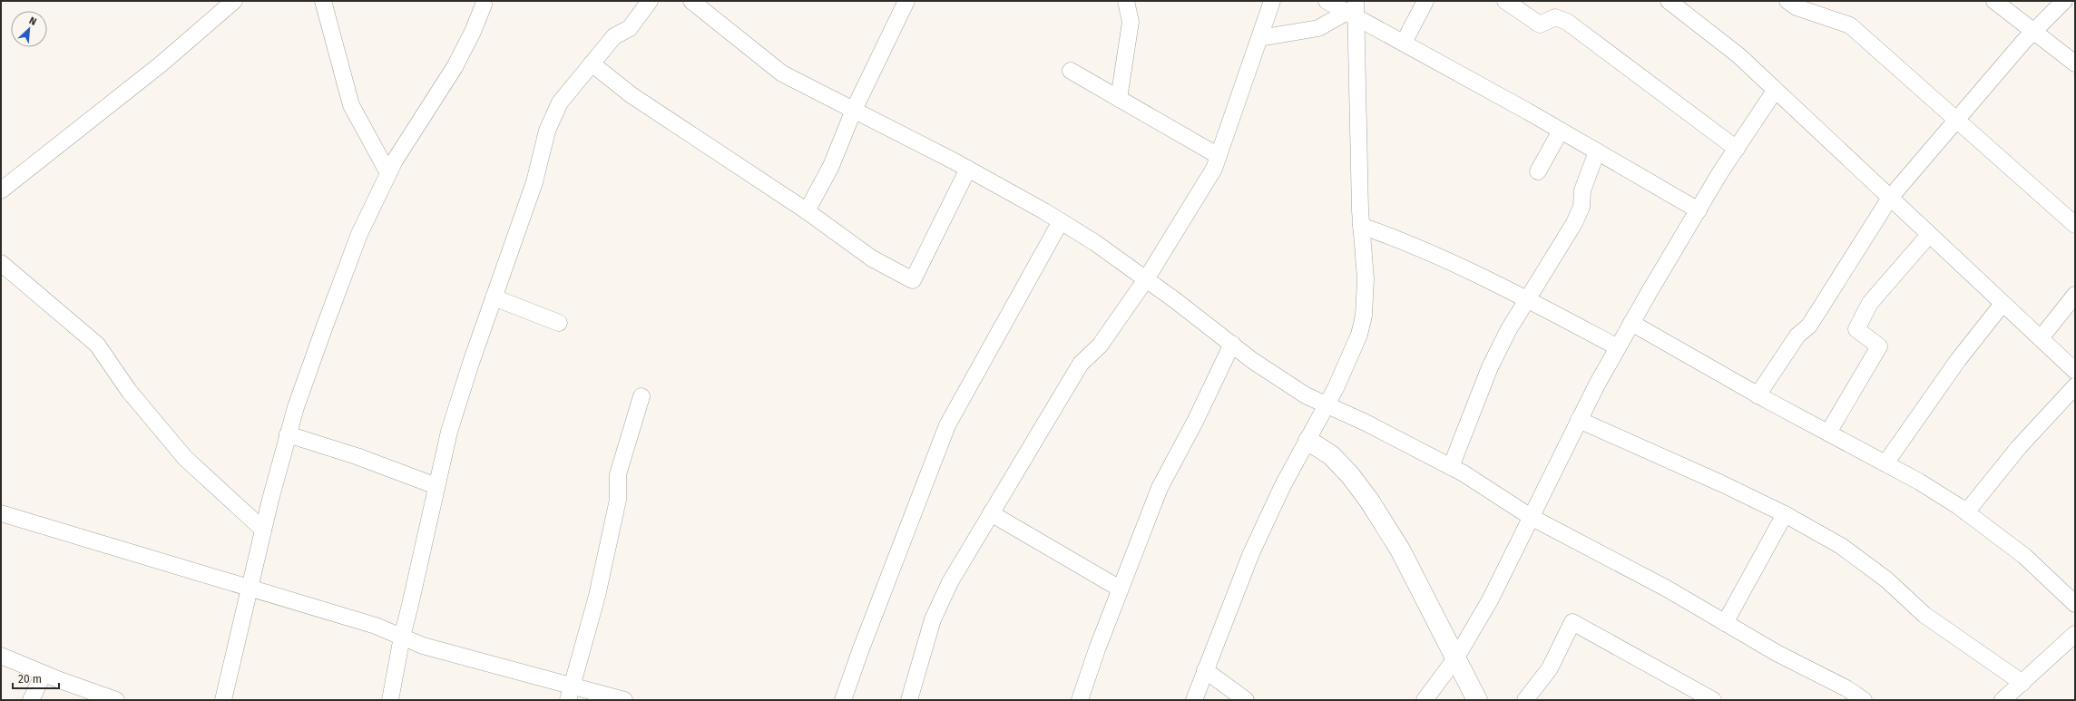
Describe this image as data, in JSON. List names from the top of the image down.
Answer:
{
  "scale_bar": "20 m",
  "north": "top right"
}
